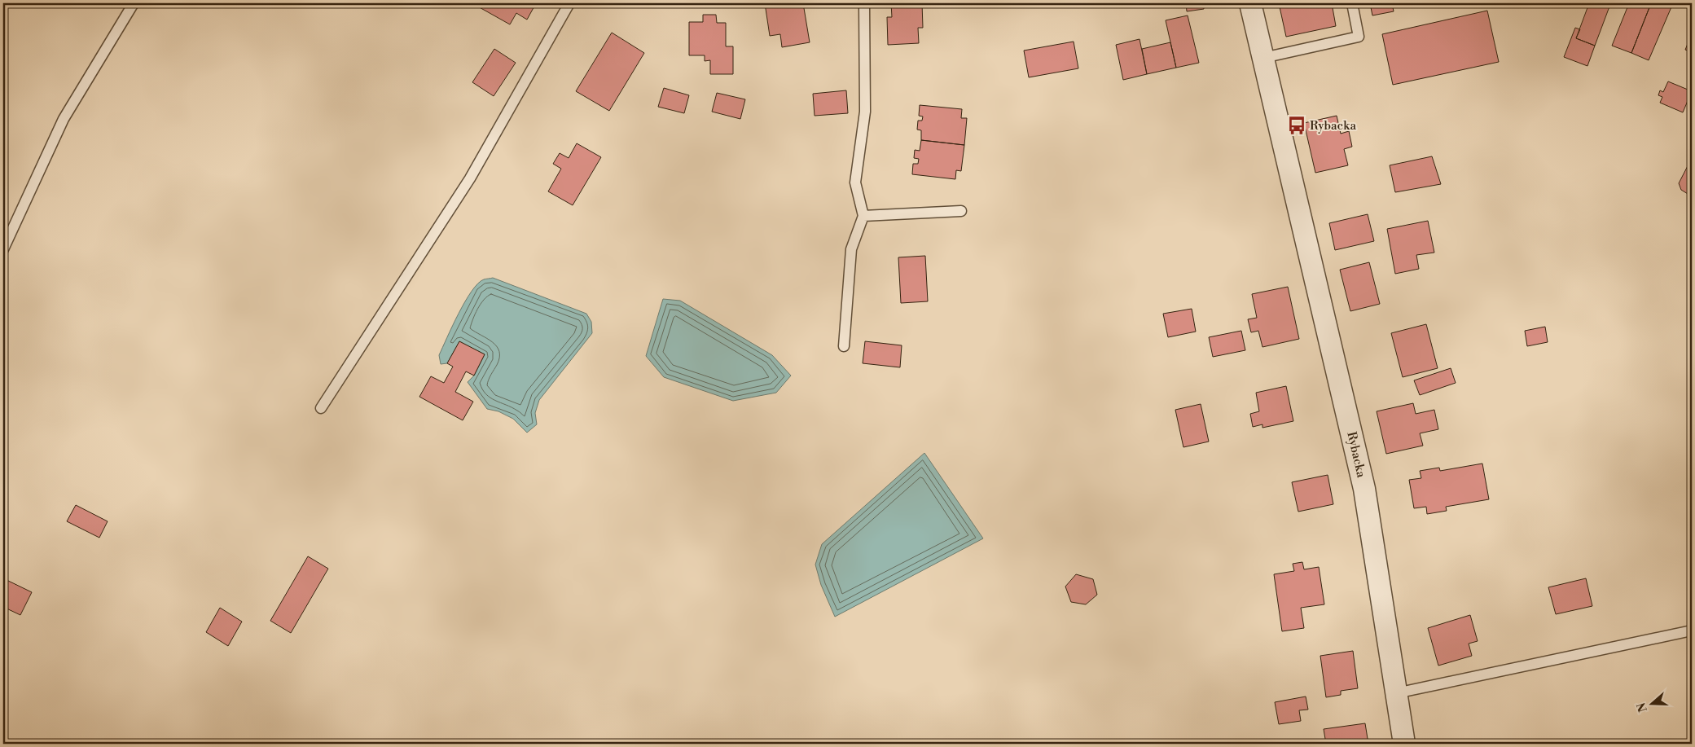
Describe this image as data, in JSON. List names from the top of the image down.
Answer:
{
  "streets": {
    "street": ["Rybacka"]
  },
  "places": {
    "bus stop": ["Rybacka"]
  },
  "north": "left"
}
